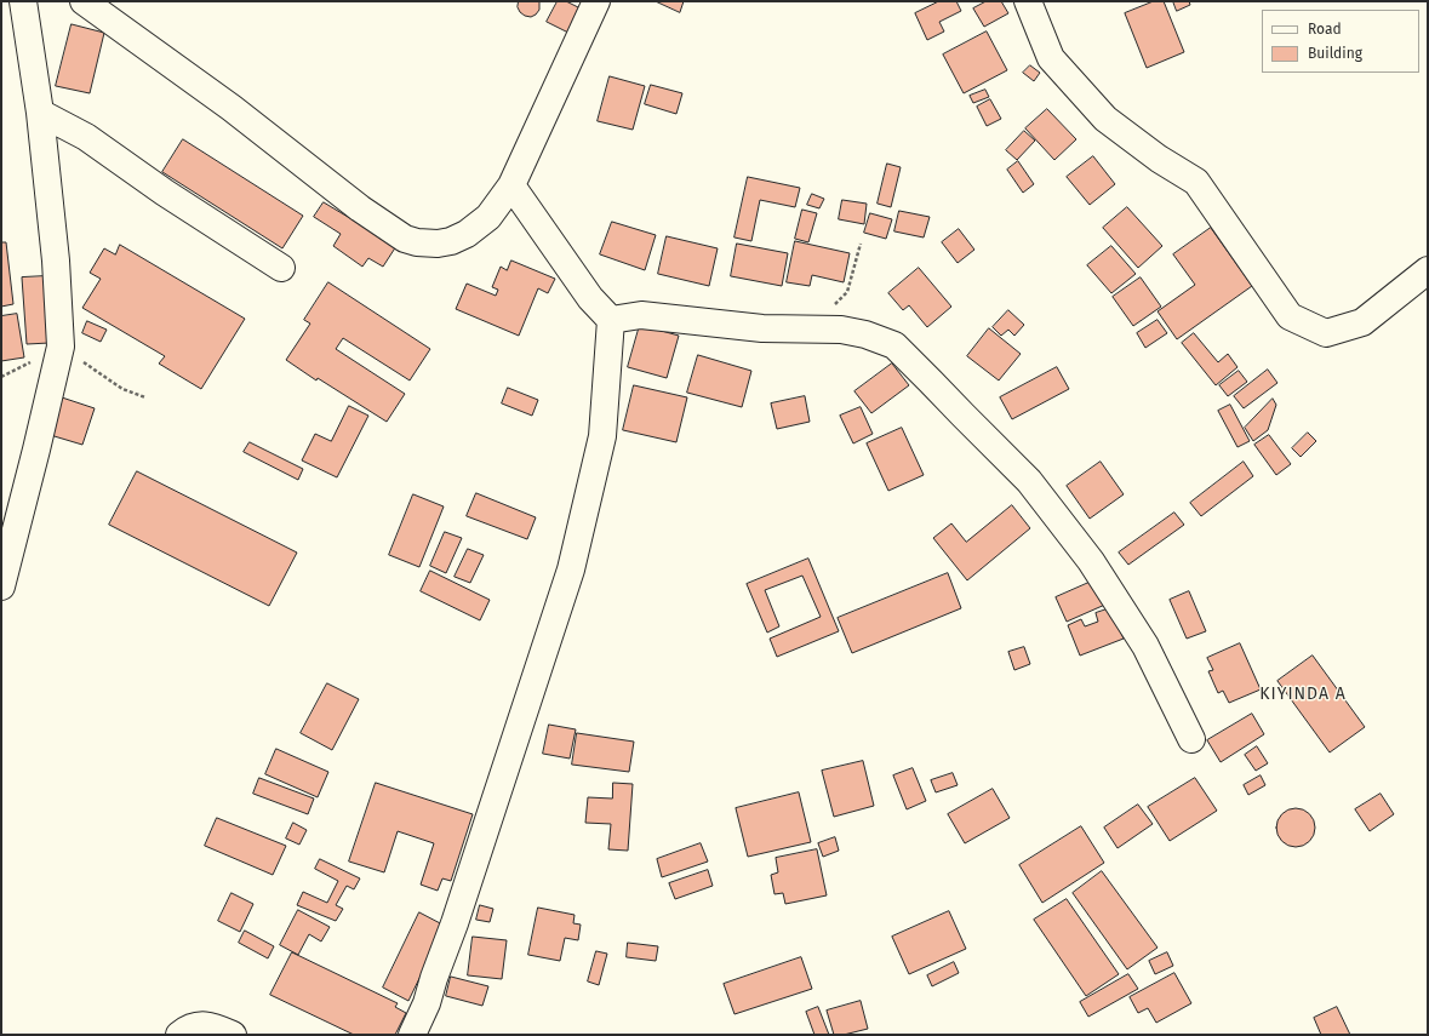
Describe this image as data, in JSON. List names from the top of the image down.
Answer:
{
  "districts": ["KIYINDA A"],
  "legend": ["Road", "Building"]
}
